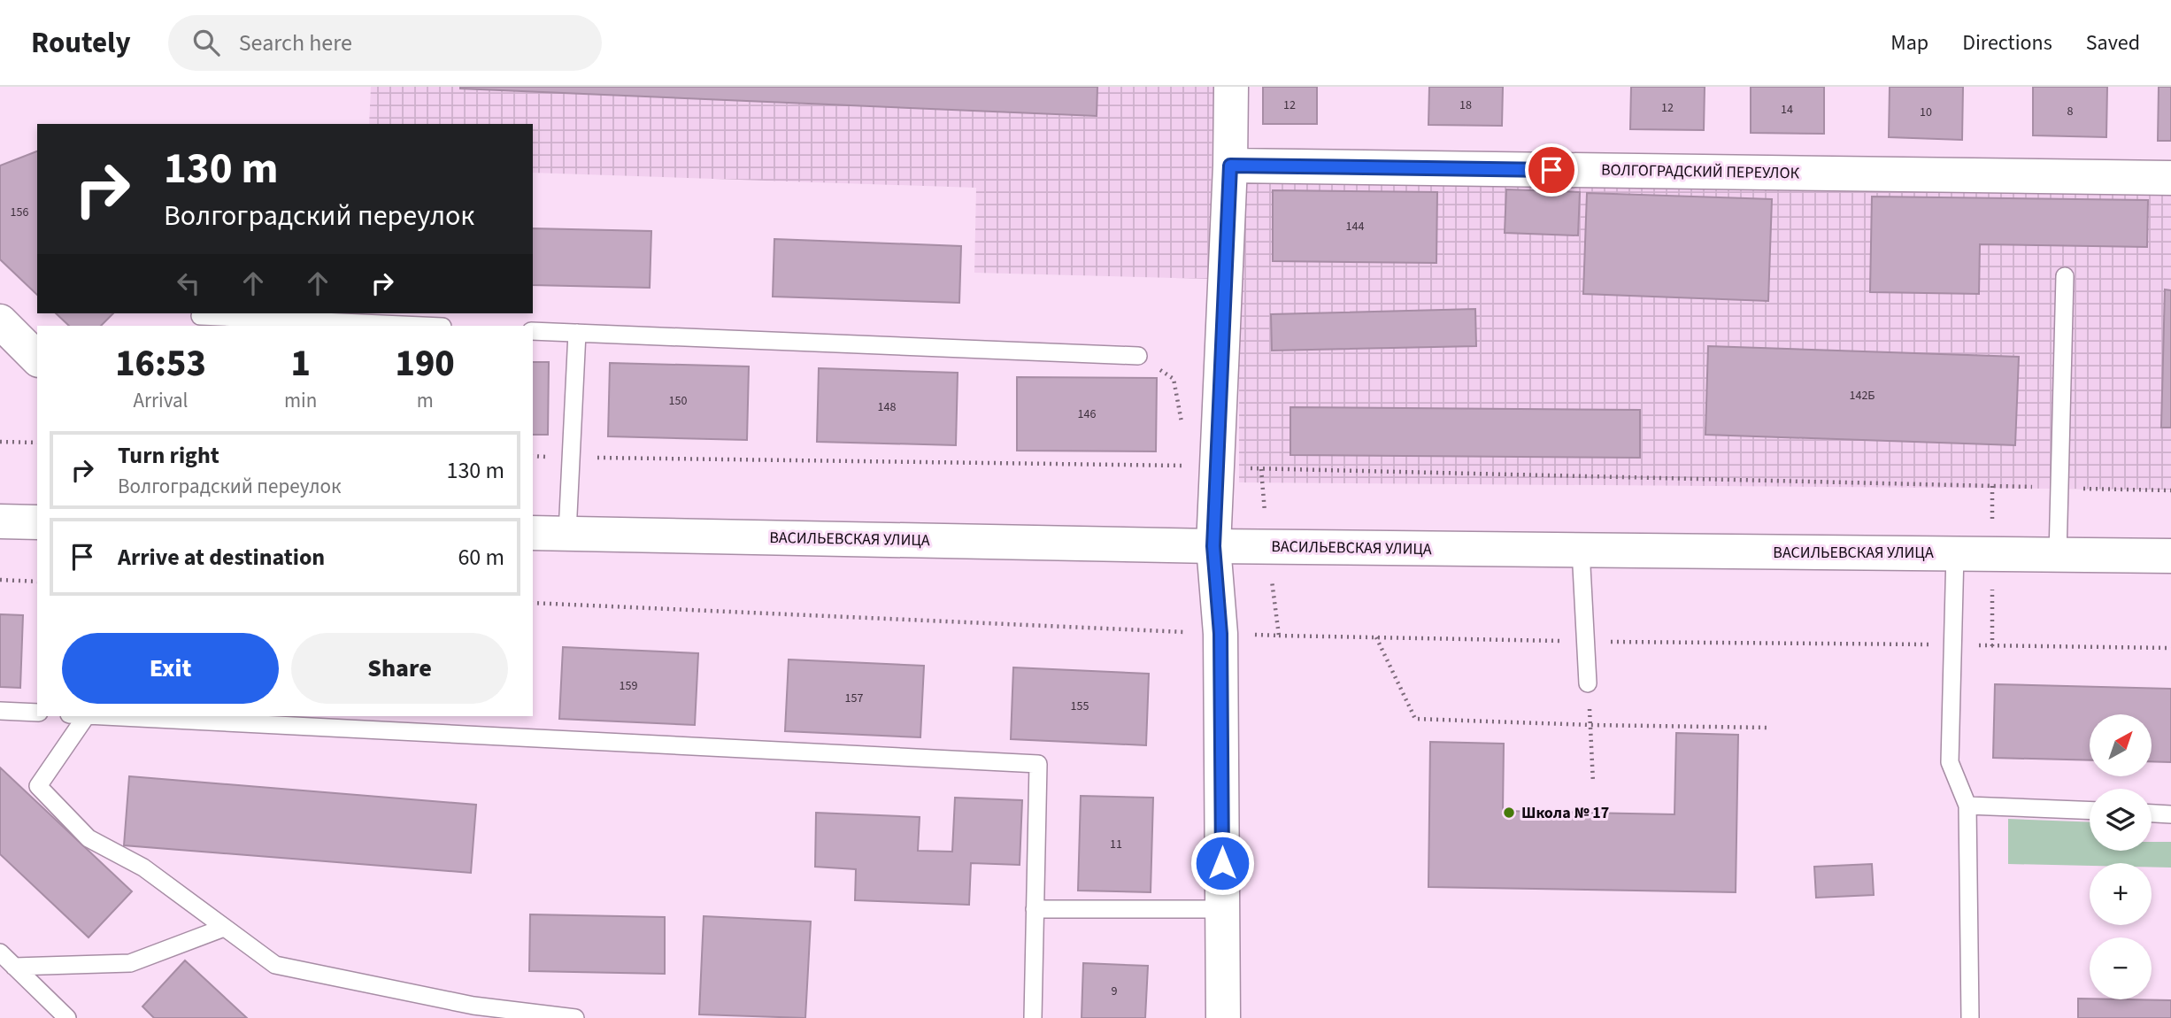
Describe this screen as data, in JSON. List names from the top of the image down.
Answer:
{
  "streets": {
    "street": ["ВОЛГОГРАДСКИЙ ПЕРЕУЛОК", "ВАСИЛЬЕВСКАЯ УЛИЦА"]
  },
  "places": ["Школа № 17"],
  "house_numbers": [
    "12",
    "18",
    "12",
    "14",
    "8",
    "10",
    "156",
    "144",
    "142Б",
    "150",
    "148",
    "146",
    "159",
    "157",
    "155",
    "11",
    "9"
  ],
  "north": "top right",
  "page": {
    "header": "Routely",
    "search": "Search here",
    "nav": ["Map", "Directions", "Saved"],
    "turn": ["130 m", "Волгоградский переулок"],
    "eta": [
      "16:53",
      "Arrival",
      "1",
      "min",
      "190",
      "m"
    ],
    "list": [
      {
        "name": "Turn right",
        "note": "Волгоградский переулок",
        "value": "130 m"
      },
      {
        "name": "Arrive at destination",
        "value": "60 m"
      }
    ],
    "buttons": ["Exit", "Share"],
    "map_buttons": ["+", "−"]
  }
}
